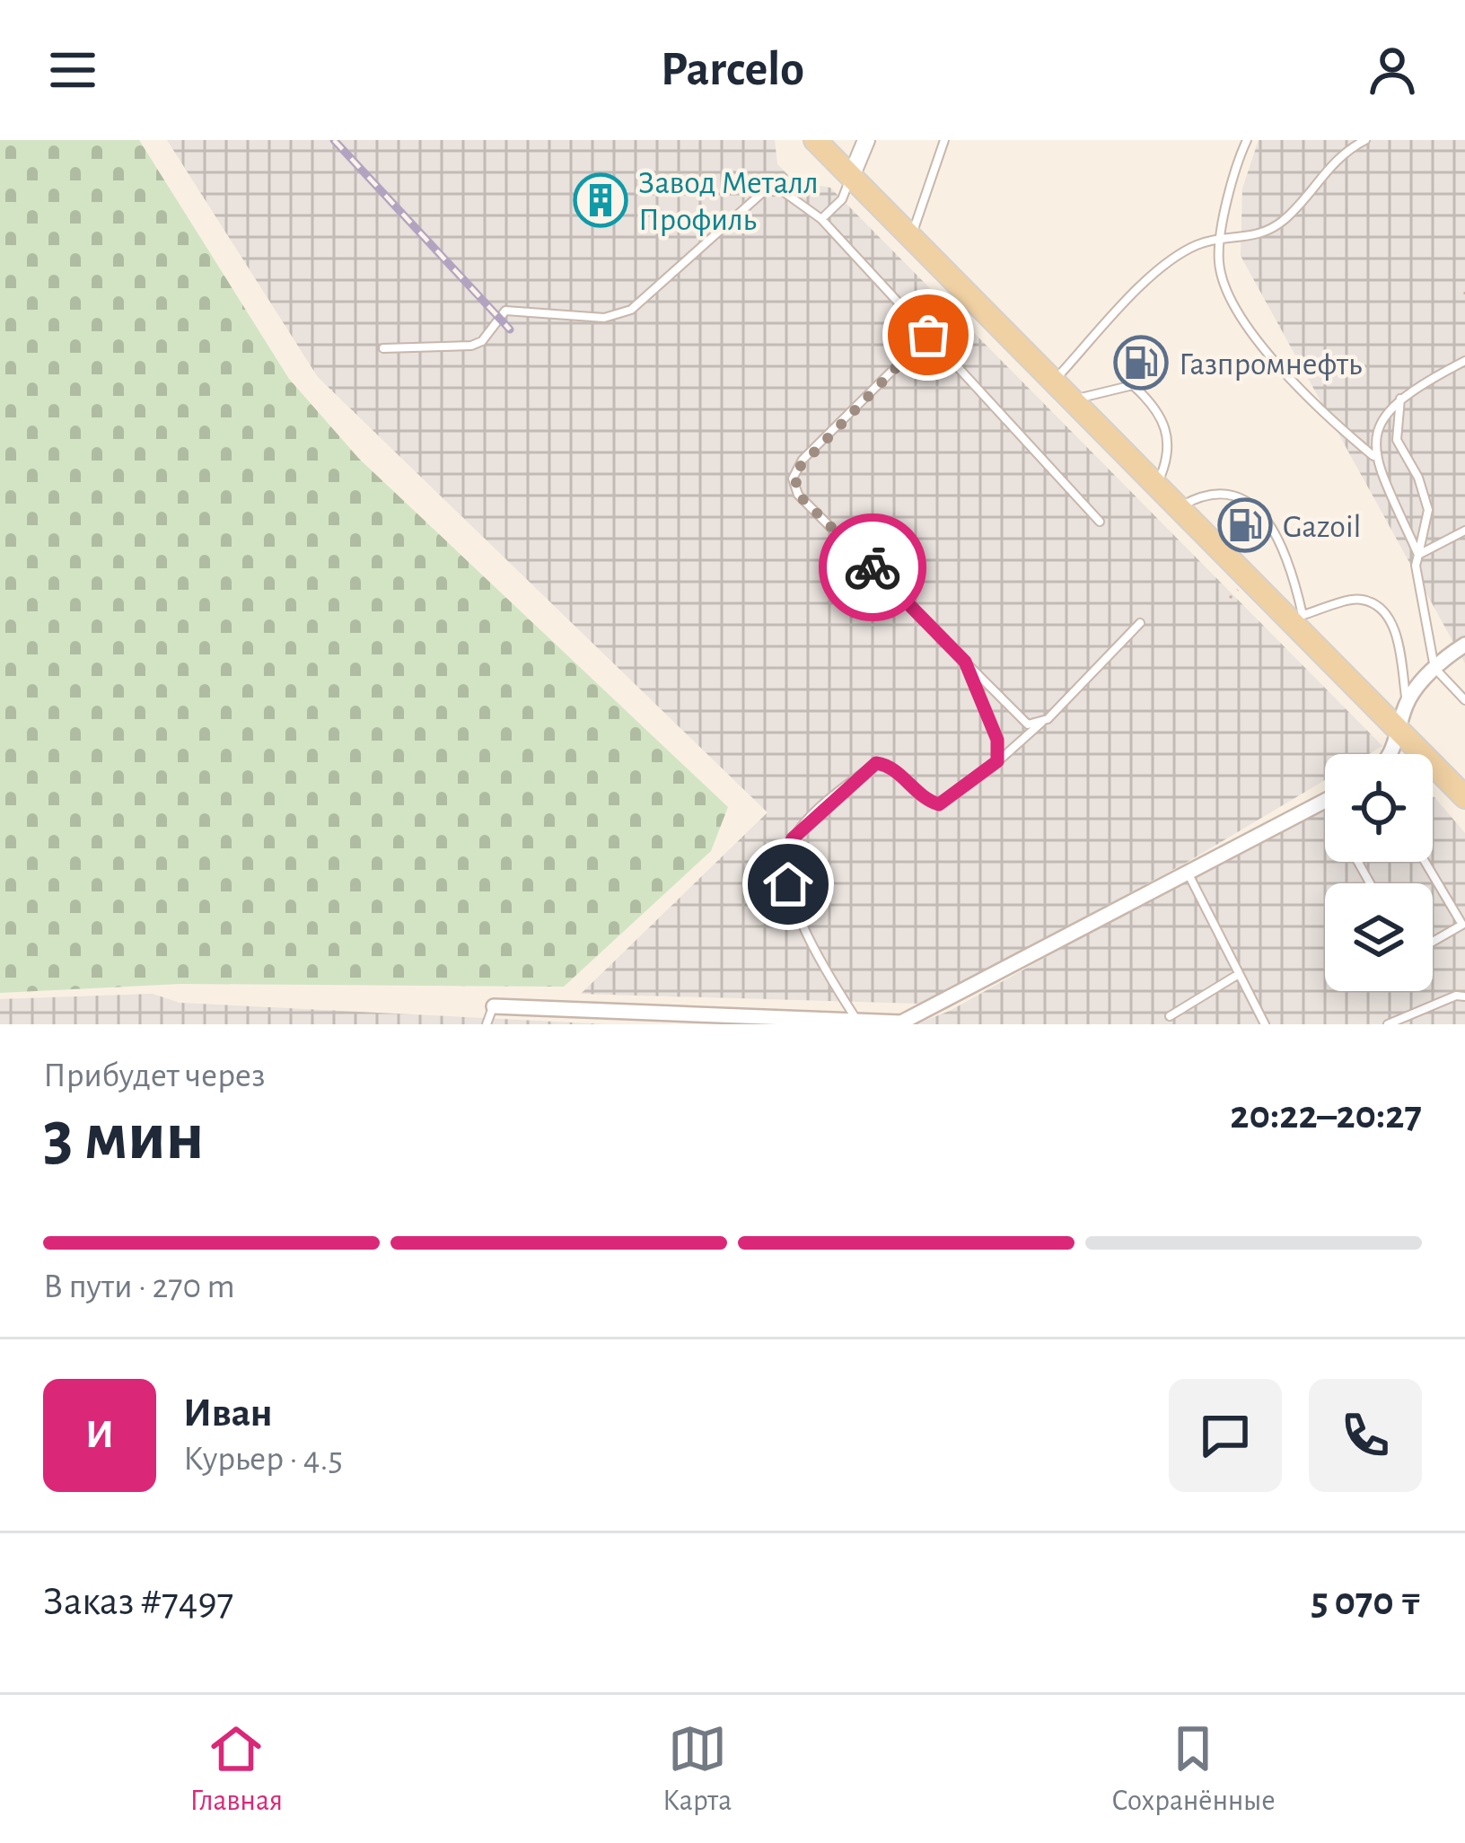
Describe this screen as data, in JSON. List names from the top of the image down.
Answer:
{
  "places": {
    "building": ["Завод Металл Профиль"],
    "fuel station": ["Газпромнефть", "Gazoil"]
  },
  "page": {
    "header": "Parcelo",
    "heading": ["3 мин", "Прибудет через", "20:22–20:27"],
    "panel": [
      "Иван",
      "Курьер · 4.5",
      "Заказ #7497",
      "5 070 ₸"
    ],
    "bar": "В пути · 270 m",
    "round": "И",
    "tabs": ["Главная", "Карта", "Сохранённые"]
  }
}
